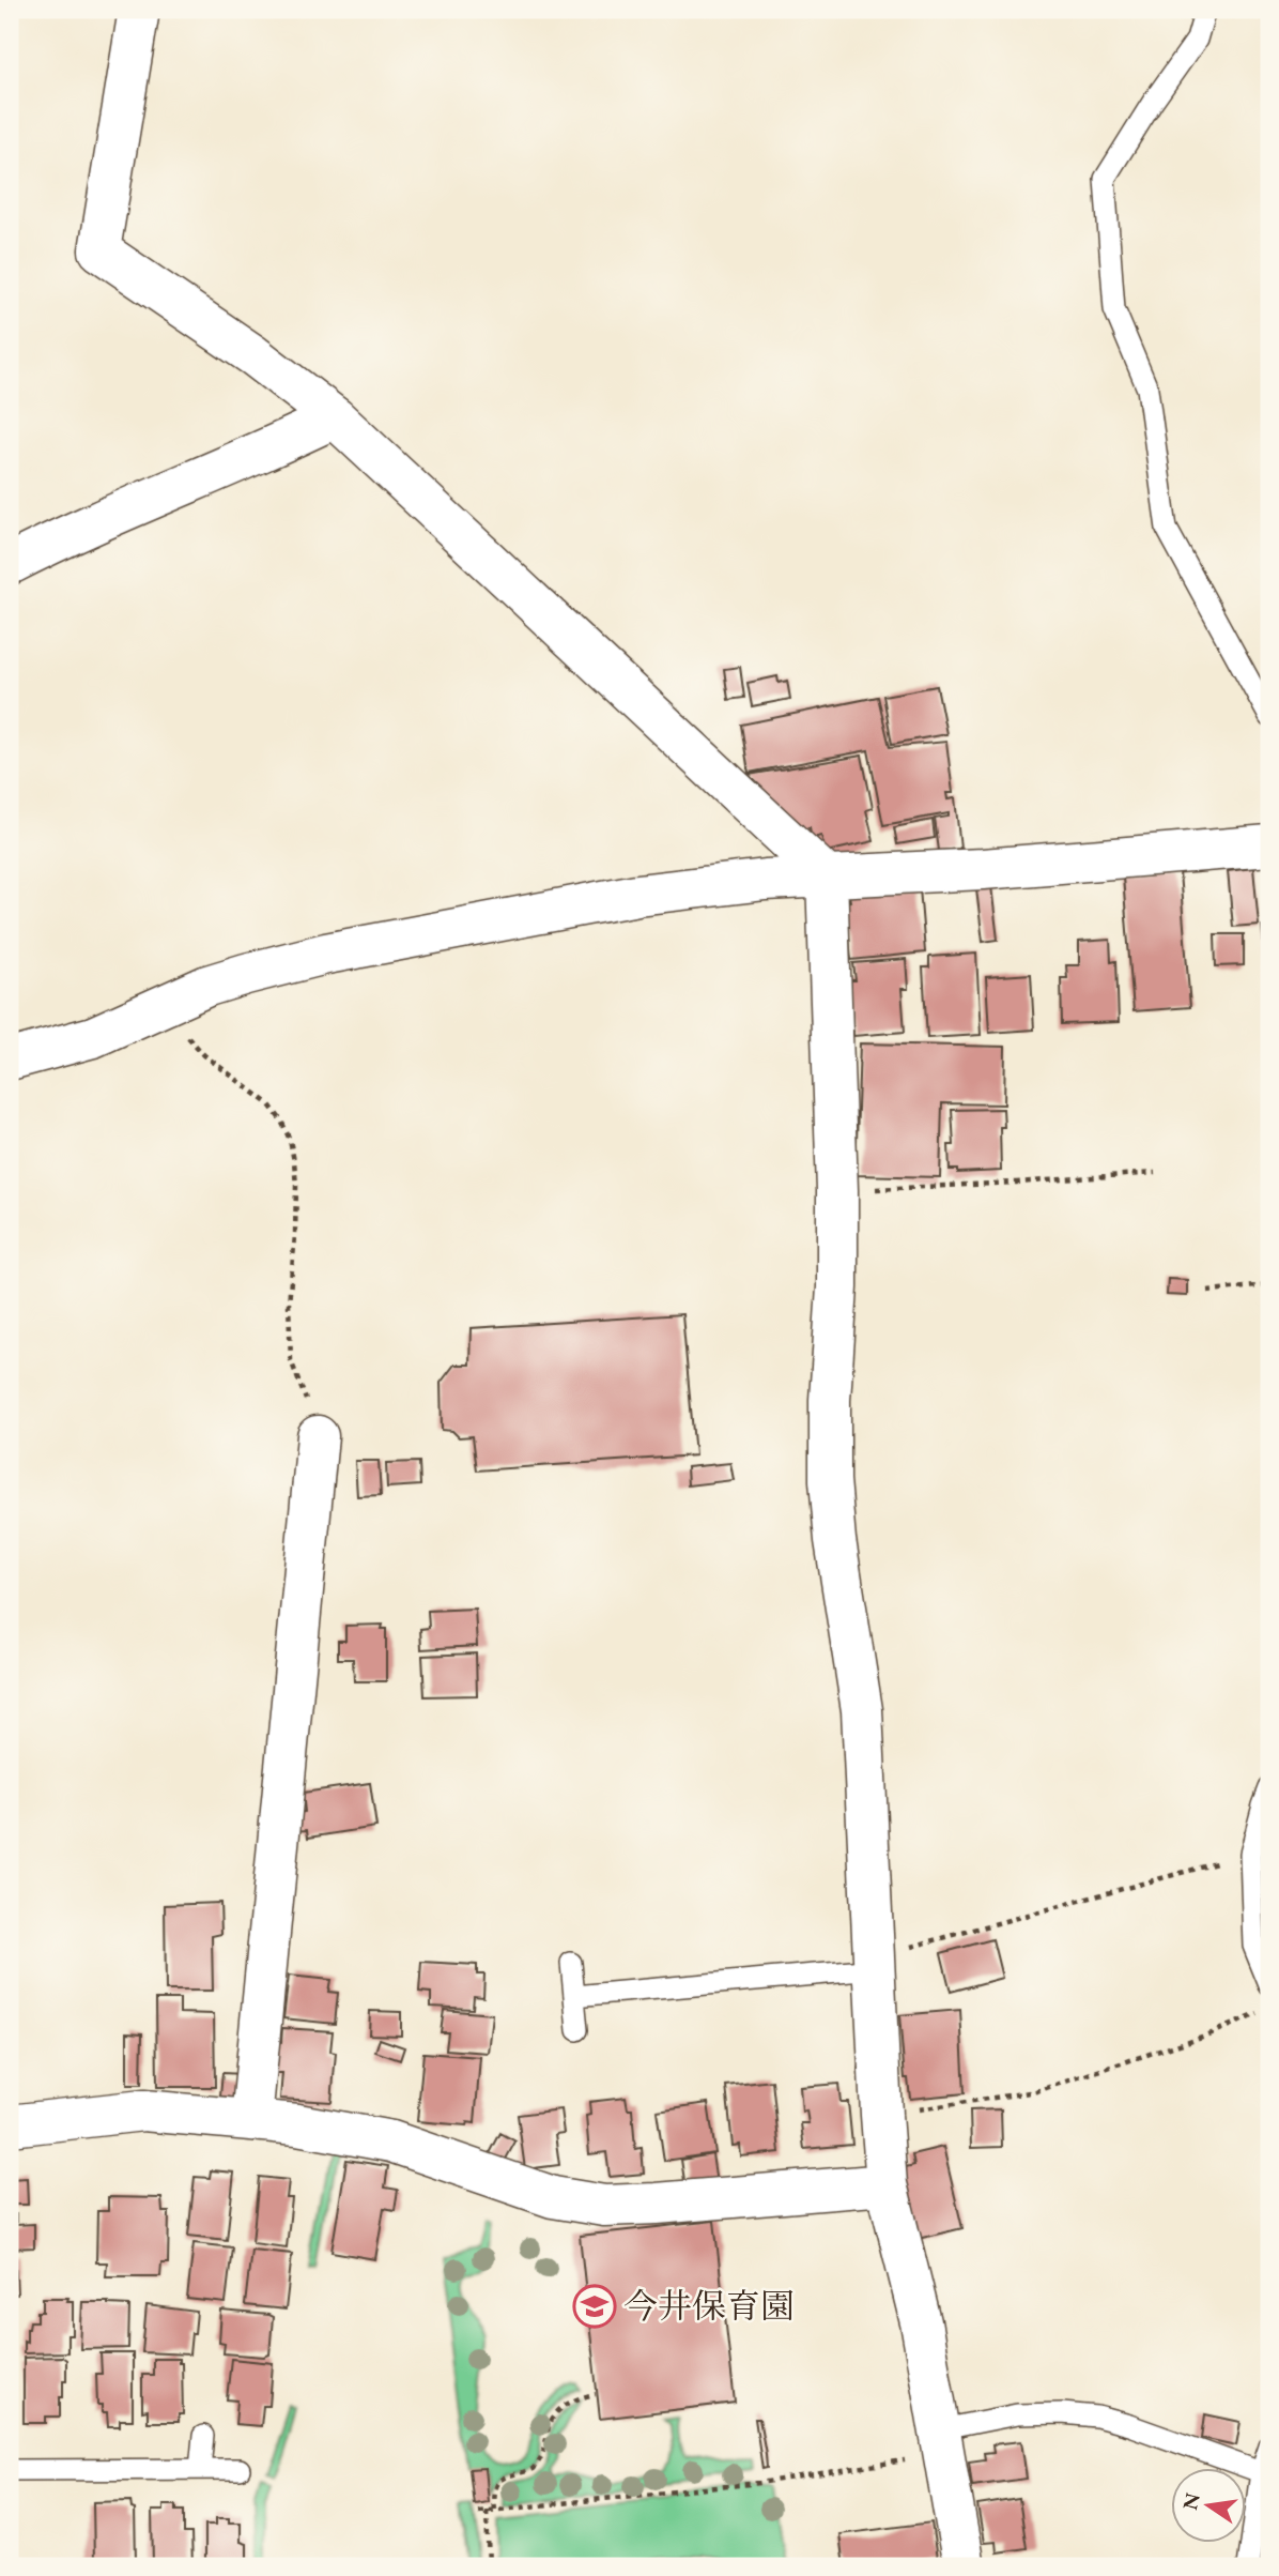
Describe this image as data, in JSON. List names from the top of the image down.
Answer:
{
  "places": {
    "school or university": ["今井保育園"]
  },
  "north": "left"
}
